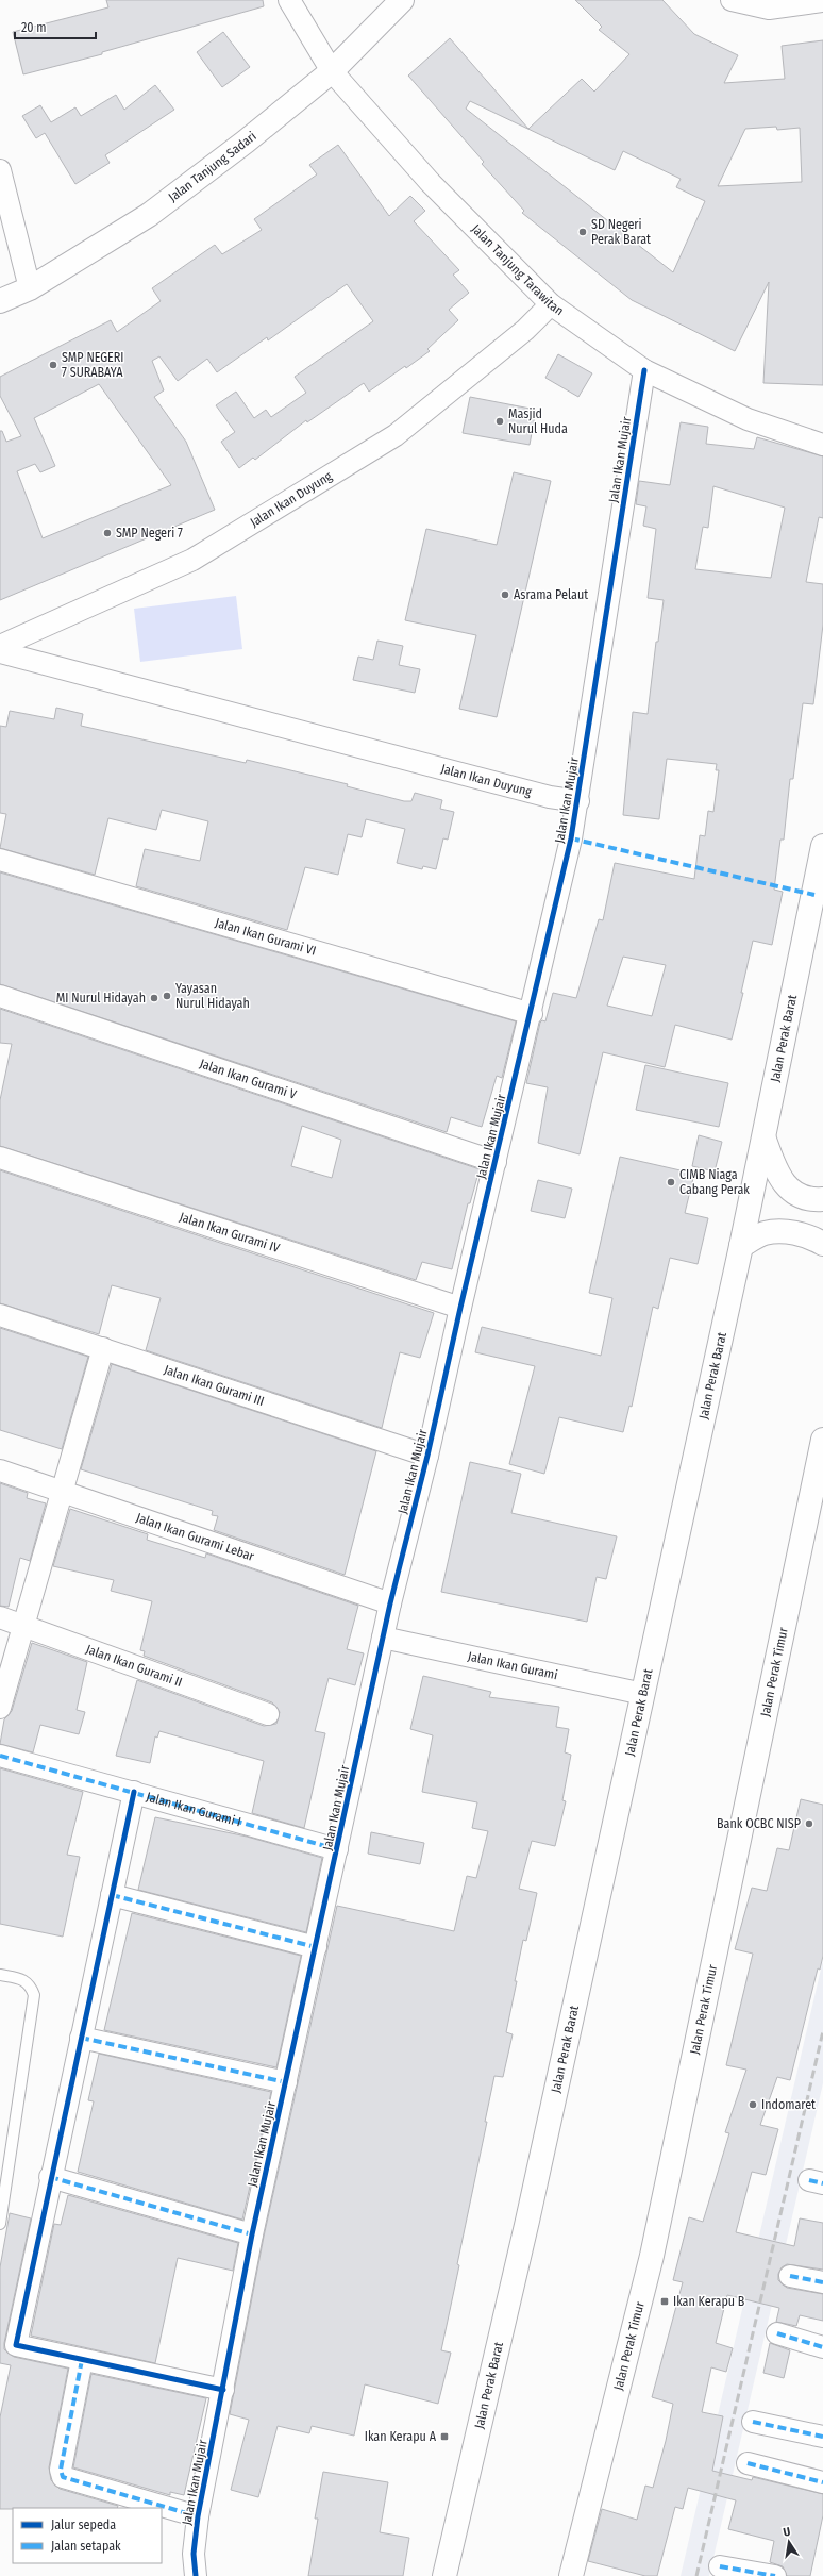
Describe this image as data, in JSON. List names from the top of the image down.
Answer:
{
  "streets": {
    "main road": ["Jalan Tanjung Sadari", "Jalan Perak Barat", "Jalan Perak Timur"],
    "street": [
      "Jalan Tanjung Tarawitan",
      "Jalan Ikan Mujair",
      "Jalan Ikan Duyung",
      "Jalan Ikan Gurami VI",
      "Jalan Ikan Gurami V",
      "Jalan Ikan Gurami IV",
      "Jalan Ikan Gurami III",
      "Jalan Ikan Gurami Lebar",
      "Jalan Ikan Gurami II",
      "Jalan Ikan Gurami",
      "Jalan Ikan Gurami I"
    ]
  },
  "crossings": [
    ["Jalan Tanjung Sadari", "Jalan Tanjung Tarawitan"],
    ["Jalan Tanjung Tarawitan", "Jalan Ikan Mujair"],
    ["Jalan Tanjung Tarawitan", "Jalan Ikan Duyung"],
    ["Jalan Ikan Mujair", "Jalan Ikan Duyung"],
    ["Jalan Ikan Mujair", "Jalan Ikan Gurami VI"],
    ["Jalan Ikan Mujair", "Jalan Ikan Gurami V"],
    ["Jalan Ikan Mujair", "Jalan Ikan Gurami IV"],
    ["Jalan Ikan Mujair", "Jalan Ikan Gurami III"],
    ["Jalan Ikan Mujair", "Jalan Ikan Gurami Lebar"],
    ["Jalan Ikan Mujair", "Jalan Ikan Gurami"],
    ["Jalan Ikan Mujair", "Jalan Ikan Gurami I"],
    ["Jalan Perak Barat", "Jalan Ikan Gurami"]
  ],
  "places": {
    "other": [
      "SD Negeri Perak Barat",
      "SMP NEGERI 7 SURABAYA",
      "Masjid Nurul Huda",
      "SMP Negeri 7",
      "Asrama Pelaut",
      "Yayasan Nurul Hidayah",
      "MI Nurul Hidayah",
      "CIMB Niaga Cabang Perak",
      "Bank OCBC NISP",
      "Indomaret"
    ],
    "transit": ["Ikan Kerapu B", "Ikan Kerapu A"]
  },
  "legend": ["Jalur sepeda", "Jalan setapak"],
  "scale_bar": "20 m",
  "north": "top"
}
